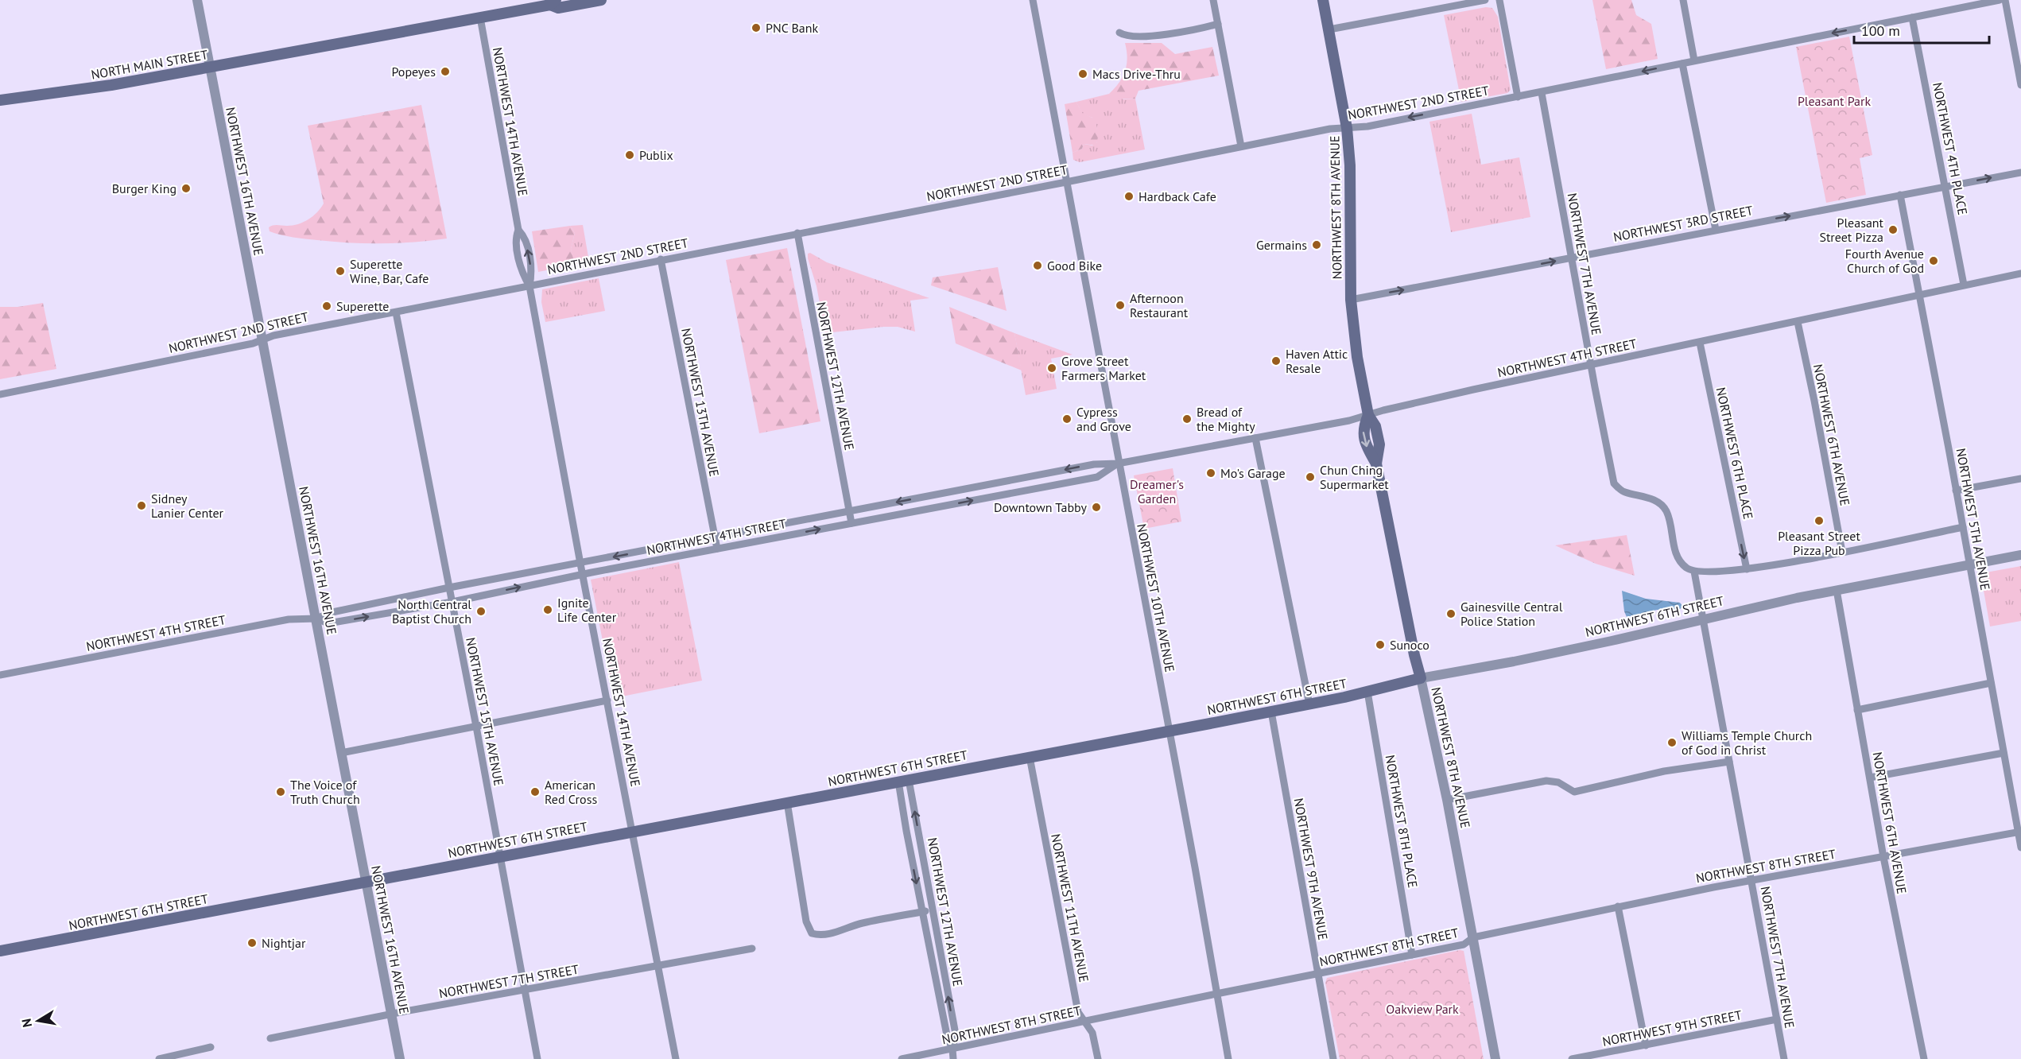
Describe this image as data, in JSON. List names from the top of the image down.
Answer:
{
  "streets": {
    "main road": ["NORTH MAIN STREET", "NORTHWEST 8TH AVENUE", "NORTHWEST 6TH STREET"],
    "street": [
      "NORTHWEST 2ND STREET",
      "NORTHWEST 14TH AVENUE",
      "NORTHWEST 4TH PLACE",
      "NORTHWEST 16TH AVENUE",
      "NORTHWEST 3RD STREET",
      "NORTHWEST 7TH AVENUE",
      "NORTHWEST 4TH STREET",
      "NORTHWEST 12TH AVENUE",
      "NORTHWEST 13TH AVENUE",
      "NORTHWEST 6TH AVENUE",
      "NORTHWEST 6TH PLACE",
      "NORTHWEST 5TH AVENUE",
      "NORTHWEST 10TH AVENUE",
      "NORTHWEST 15TH AVENUE",
      "NORTHWEST 8TH PLACE",
      "NORTHWEST 8TH STREET",
      "NORTHWEST 9TH AVENUE",
      "NORTHWEST 11TH AVENUE",
      "NORTHWEST 7TH STREET",
      "NORTHWEST 9TH STREET"
    ]
  },
  "crossings": [
    ["NORTH MAIN STREET", "NORTHWEST 14TH AVENUE"],
    ["NORTH MAIN STREET", "NORTHWEST 16TH AVENUE"],
    ["NORTHWEST 2ND STREET", "NORTHWEST 14TH AVENUE"],
    ["NORTHWEST 2ND STREET", "NORTHWEST 4TH PLACE"],
    ["NORTHWEST 2ND STREET", "NORTHWEST 16TH AVENUE"],
    ["NORTHWEST 2ND STREET", "NORTHWEST 8TH AVENUE"],
    ["NORTHWEST 2ND STREET", "NORTHWEST 7TH AVENUE"],
    ["NORTHWEST 2ND STREET", "NORTHWEST 12TH AVENUE"],
    ["NORTHWEST 2ND STREET", "NORTHWEST 13TH AVENUE"],
    ["NORTHWEST 2ND STREET", "NORTHWEST 10TH AVENUE"],
    ["NORTHWEST 2ND STREET", "NORTHWEST 15TH AVENUE"],
    ["NORTHWEST 14TH AVENUE", "NORTHWEST 4TH STREET"],
    ["NORTHWEST 14TH AVENUE", "NORTHWEST 6TH STREET"],
    ["NORTHWEST 14TH AVENUE", "NORTHWEST 7TH STREET"],
    ["NORTHWEST 4TH PLACE", "NORTHWEST 3RD STREET"],
    ["NORTHWEST 4TH PLACE", "NORTHWEST 4TH STREET"],
    ["NORTHWEST 16TH AVENUE", "NORTHWEST 4TH STREET"],
    ["NORTHWEST 16TH AVENUE", "NORTHWEST 6TH STREET"],
    ["NORTHWEST 16TH AVENUE", "NORTHWEST 7TH STREET"],
    ["NORTHWEST 8TH AVENUE", "NORTHWEST 3RD STREET"],
    ["NORTHWEST 8TH AVENUE", "NORTHWEST 4TH STREET"],
    ["NORTHWEST 8TH AVENUE", "NORTHWEST 6TH STREET"],
    ["NORTHWEST 8TH AVENUE", "NORTHWEST 8TH STREET"],
    ["NORTHWEST 3RD STREET", "NORTHWEST 7TH AVENUE"],
    ["NORTHWEST 3RD STREET", "NORTHWEST 5TH AVENUE"],
    ["NORTHWEST 7TH AVENUE", "NORTHWEST 4TH STREET"],
    ["NORTHWEST 7TH AVENUE", "NORTHWEST 6TH STREET"],
    ["NORTHWEST 7TH AVENUE", "NORTHWEST 8TH STREET"],
    ["NORTHWEST 7TH AVENUE", "NORTHWEST 9TH STREET"],
    ["NORTHWEST 4TH STREET", "NORTHWEST 12TH AVENUE"],
    ["NORTHWEST 4TH STREET", "NORTHWEST 13TH AVENUE"],
    ["NORTHWEST 4TH STREET", "NORTHWEST 6TH AVENUE"],
    ["NORTHWEST 4TH STREET", "NORTHWEST 6TH PLACE"],
    ["NORTHWEST 4TH STREET", "NORTHWEST 5TH AVENUE"],
    ["NORTHWEST 4TH STREET", "NORTHWEST 10TH AVENUE"],
    ["NORTHWEST 4TH STREET", "NORTHWEST 15TH AVENUE"],
    ["NORTHWEST 12TH AVENUE", "NORTHWEST 6TH STREET"],
    ["NORTHWEST 12TH AVENUE", "NORTHWEST 8TH STREET"],
    ["NORTHWEST 6TH AVENUE", "NORTHWEST 6TH STREET"],
    ["NORTHWEST 6TH AVENUE", "NORTHWEST 8TH STREET"],
    ["NORTHWEST 5TH AVENUE", "NORTHWEST 6TH STREET"],
    ["NORTHWEST 5TH AVENUE", "NORTHWEST 8TH STREET"],
    ["NORTHWEST 10TH AVENUE", "NORTHWEST 6TH STREET"],
    ["NORTHWEST 10TH AVENUE", "NORTHWEST 8TH STREET"],
    ["NORTHWEST 6TH STREET", "NORTHWEST 15TH AVENUE"],
    ["NORTHWEST 6TH STREET", "NORTHWEST 8TH PLACE"],
    ["NORTHWEST 6TH STREET", "NORTHWEST 9TH AVENUE"],
    ["NORTHWEST 6TH STREET", "NORTHWEST 11TH AVENUE"],
    ["NORTHWEST 15TH AVENUE", "NORTHWEST 7TH STREET"],
    ["NORTHWEST 8TH PLACE", "NORTHWEST 8TH STREET"],
    ["NORTHWEST 8TH STREET", "NORTHWEST 9TH AVENUE"],
    ["NORTHWEST 8TH STREET", "NORTHWEST 11TH AVENUE"]
  ],
  "one_way": ["NORTHWEST 3RD STREET", "NORTHWEST 6TH PLACE"],
  "parks": ["Pleasant Park", "Dreamer's Garden", "Oakview Park"],
  "places": [
    "PNC Bank",
    "Popeyes",
    "Macs Drive-Thru",
    "Publix",
    "Burger King",
    "Hardback Cafe",
    "Pleasant Street Pizza",
    "Germains",
    "Fourth Avenue Church of God",
    "Good Bike",
    "Superette Wine, Bar, Cafe",
    "Afternoon Restaurant",
    "Superette",
    "Haven Attic Resale",
    "Grove Street Farmers Market",
    "Cypress and Grove",
    "Bread of the Mighty",
    "Mo's Garage",
    "Chun Ching Supermarket",
    "Sidney Lanier Center",
    "Downtown Tabby",
    "Pleasant Street Pizza Pub",
    "Ignite Life Center",
    "North Central Baptist Church",
    "Gainesville Central Police Station",
    "Sunoco",
    "Williams Temple Church of God in Christ",
    "The Voice of Truth Church",
    "American Red Cross",
    "Nightjar"
  ],
  "scale_bar": "100 m",
  "north": "left"
}
